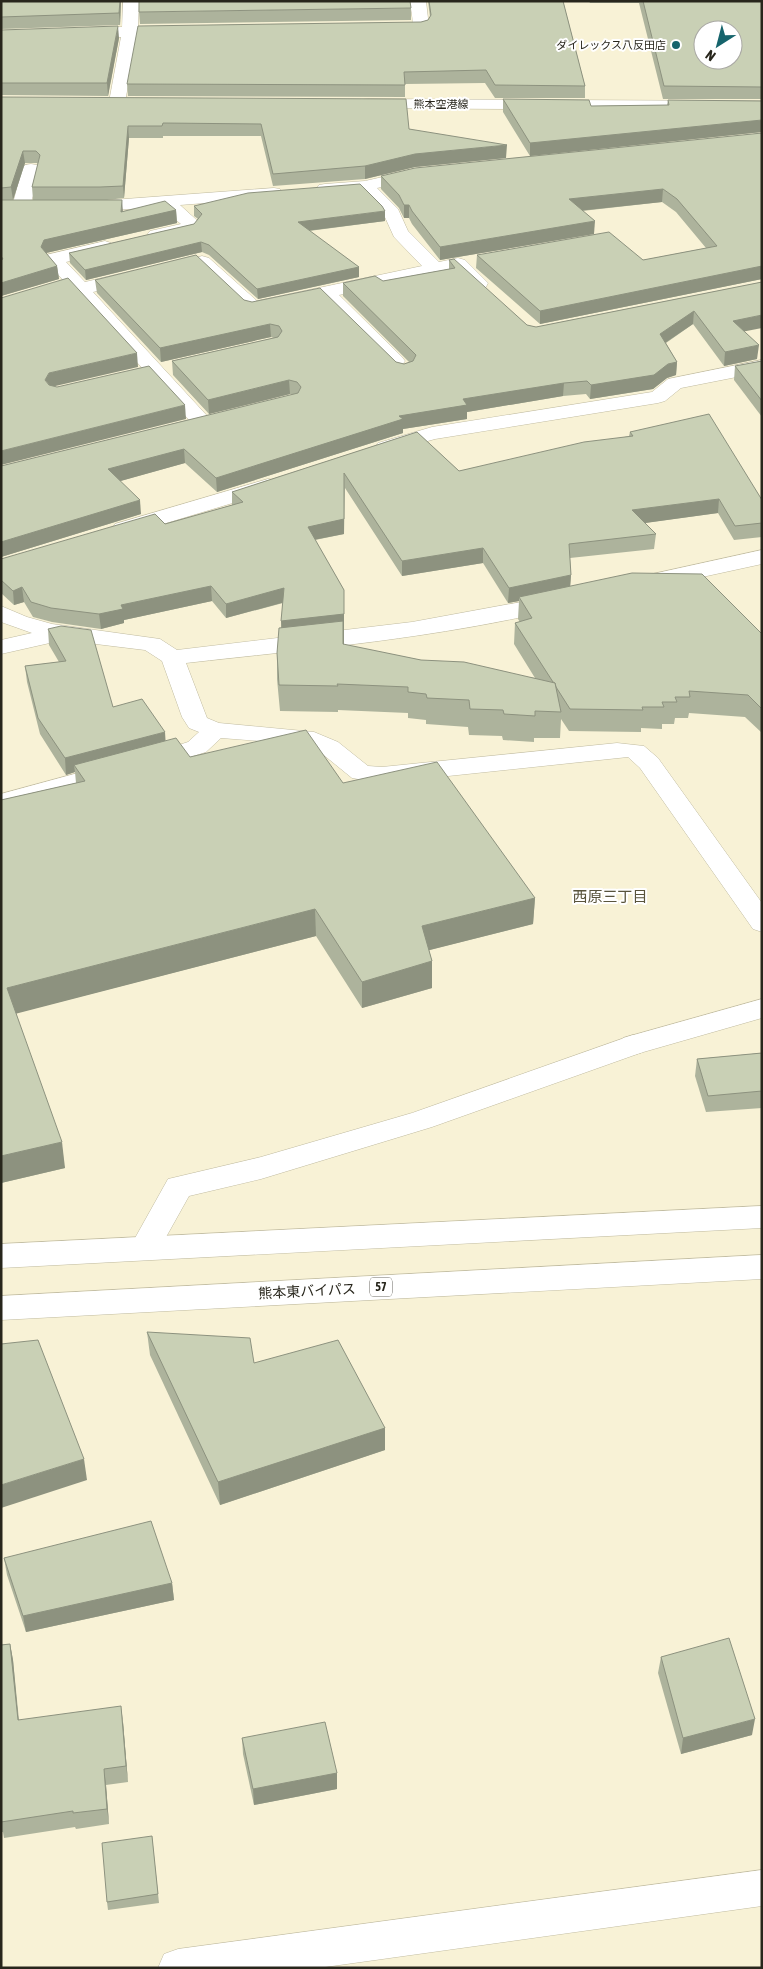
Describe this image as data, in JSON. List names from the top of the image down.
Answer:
{
  "streets": {
    "main road": ["熊本空港線", "57", "熊本東バイパス"]
  },
  "districts": ["西原三丁目"],
  "places": ["ダイレックス八反田店"],
  "north": "bottom left"
}
